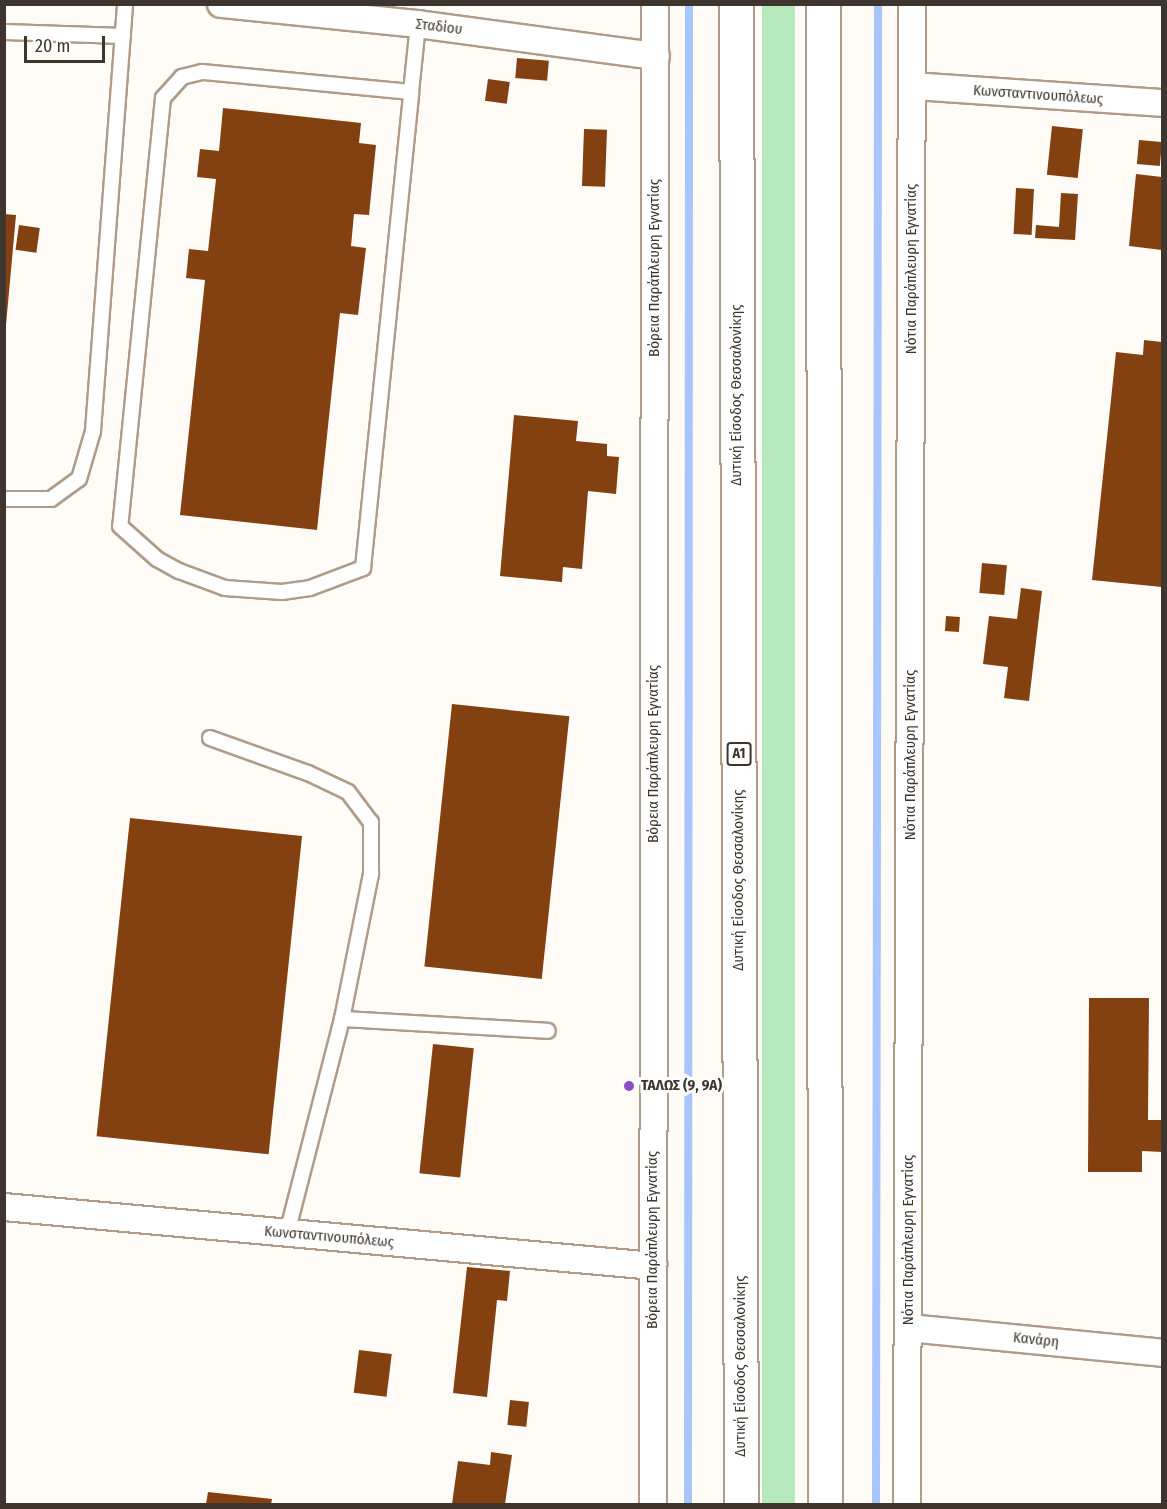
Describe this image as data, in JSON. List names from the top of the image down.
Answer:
{
  "streets": {
    "highway": ["Δυτική Είσοδος Θεσσαλονίκης", "Α1"],
    "street": [
      "Σταδίου",
      "Κωνσταντινουπόλεως",
      "Βόρεια Παράπλευρη Εγνατίας",
      "Νότια Παράπλευρη Εγνατίας",
      "Κανάρη"
    ]
  },
  "crossings": [
    ["Σταδίου", "Βόρεια Παράπλευρη Εγνατίας"],
    ["Κωνσταντινουπόλεως", "Βόρεια Παράπλευρη Εγνατίας"],
    ["Κωνσταντινουπόλεως", "Νότια Παράπλευρη Εγνατίας"],
    ["Νότια Παράπλευρη Εγνατίας", "Κανάρη"]
  ],
  "places": ["ΤΑΛΩΣ (9, 9Α)"],
  "scale_bar": "20 m"
}
